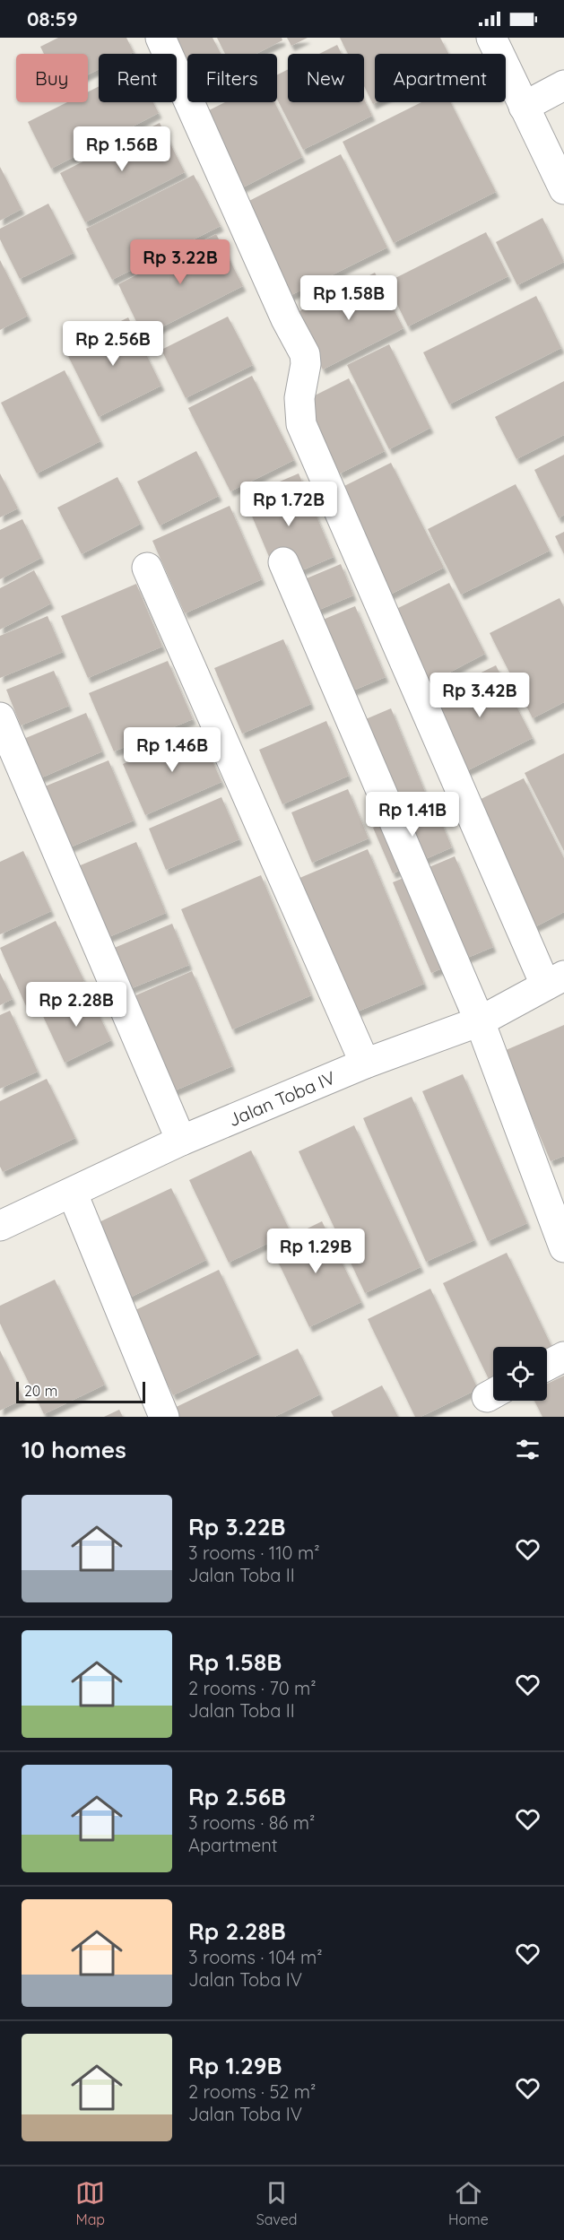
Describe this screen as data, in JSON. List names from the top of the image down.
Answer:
{
  "streets": {
    "street": ["Jalan Toba IV"]
  },
  "scale_bar": "20 m",
  "page": {
    "status": "08:59",
    "chip": [
      "Buy",
      "Rent",
      "Filters",
      "New",
      "Apartment"
    ],
    "price": [
      "Rp 1.56B",
      "Rp 3.22B",
      "Rp 1.58B",
      "Rp 2.56B",
      "Rp 1.72B",
      "Rp 3.42B",
      "Rp 1.46B",
      "Rp 1.41B",
      "Rp 2.28B",
      "Rp 1.29B"
    ],
    "scale": "20 m",
    "heading": "10 homes",
    "list": [
      {
        "name": "Rp 3.22B",
        "note": "3 rooms · 110 m² · Jalan Toba II"
      },
      {
        "name": "Rp 1.58B",
        "note": "2 rooms · 70 m² · Jalan Toba II"
      },
      {
        "name": "Rp 2.56B",
        "note": "3 rooms · 86 m² · Apartment"
      },
      {
        "name": "Rp 2.28B",
        "note": "3 rooms · 104 m² · Jalan Toba IV"
      },
      {
        "name": "Rp 1.29B",
        "note": "2 rooms · 52 m² · Jalan Toba IV"
      }
    ],
    "tabs": ["Map", "Saved", "Home"]
  }
}
